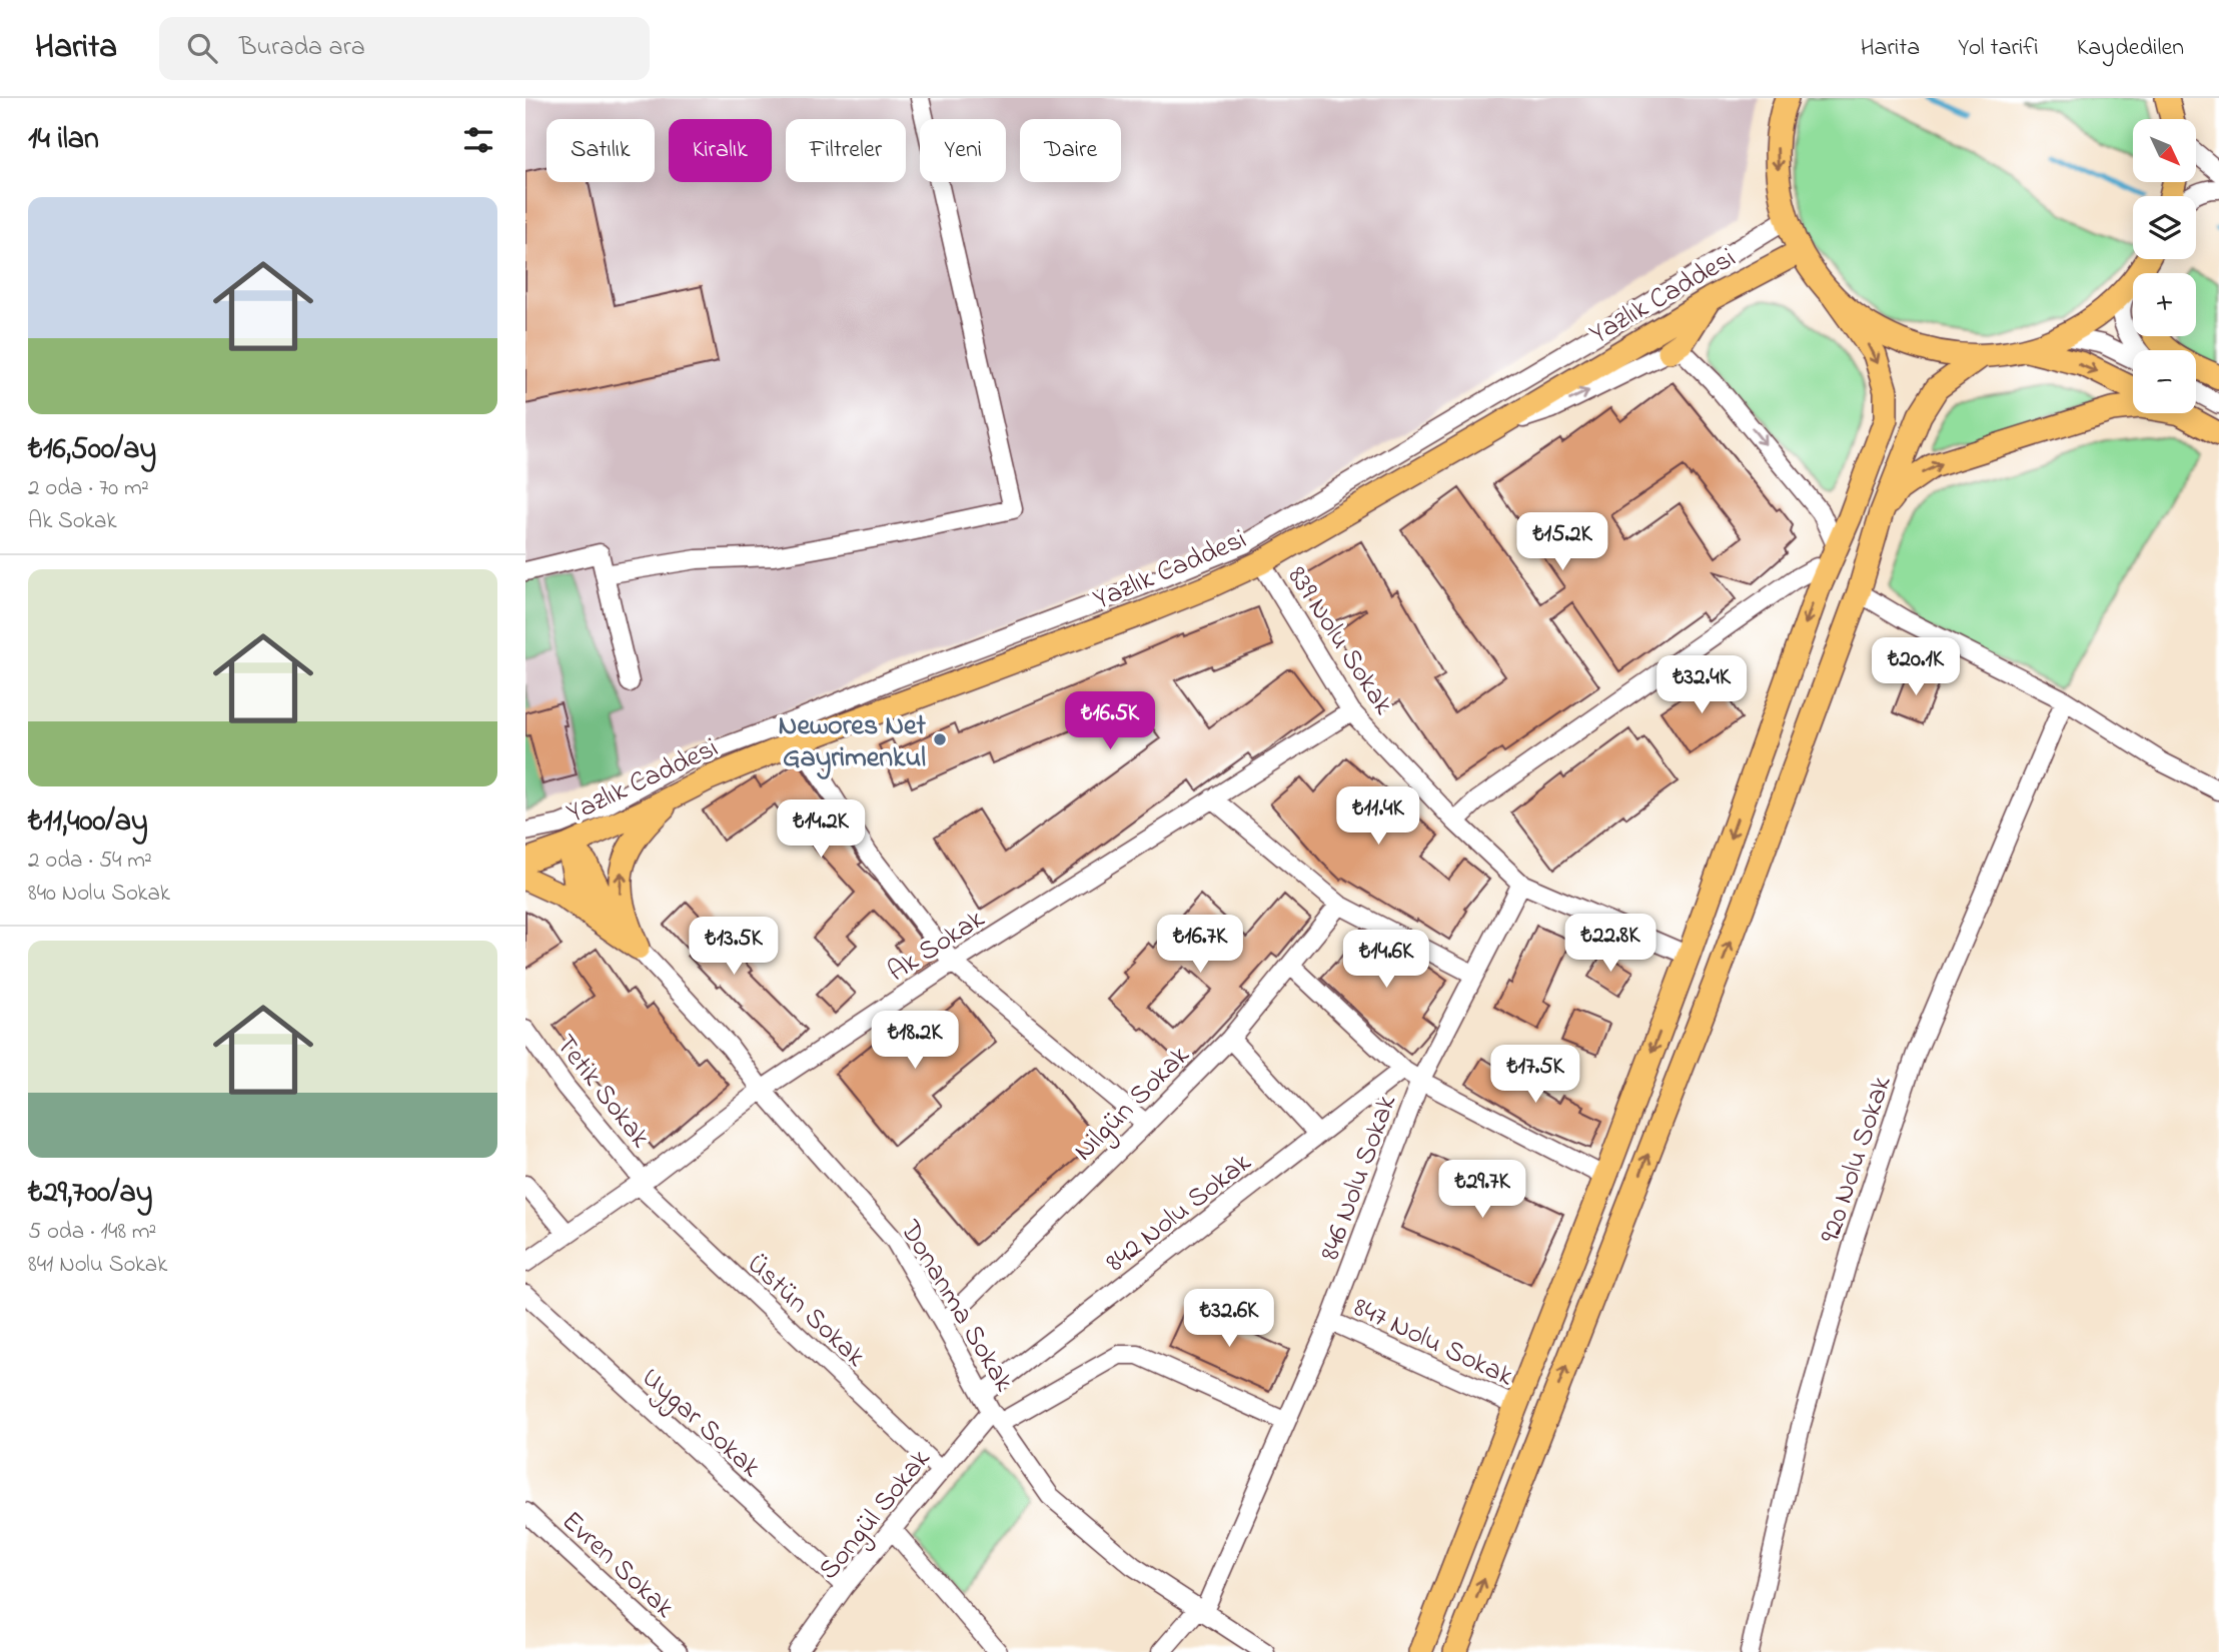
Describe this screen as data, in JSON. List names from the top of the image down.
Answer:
{
  "streets": {
    "main road": ["Yazlık Caddesi"],
    "street": [
      "839 Nolu Sokak",
      "Ak Sokak",
      "Tetik Sokak",
      "Nilgün Sokak",
      "920 Nolu Sokak",
      "846 Nolu Sokak",
      "842 Nolu Sokak",
      "Donanma Sokak",
      "Üstün Sokak",
      "847 Nolu Sokak",
      "Uygar Sokak",
      "Songül Sokak",
      "Evren Sokak"
    ]
  },
  "crossings": [
    ["Yazlık Caddesi", "839 Nolu Sokak"],
    ["839 Nolu Sokak", "Ak Sokak"],
    ["839 Nolu Sokak", "846 Nolu Sokak"],
    ["Ak Sokak", "Tetik Sokak"],
    ["Ak Sokak", "Donanma Sokak"],
    ["Ak Sokak", "Üstün Sokak"],
    ["Tetik Sokak", "Üstün Sokak"],
    ["Nilgün Sokak", "Donanma Sokak"],
    ["846 Nolu Sokak", "Donanma Sokak"],
    ["846 Nolu Sokak", "847 Nolu Sokak"],
    ["842 Nolu Sokak", "Donanma Sokak"],
    ["Donanma Sokak", "Songül Sokak"],
    ["Üstün Sokak", "Songül Sokak"],
    ["Uygar Sokak", "Songül Sokak"]
  ],
  "places": ["Newores Net Gayrimenkul"],
  "north": "bottom right",
  "page": {
    "header": "Harita",
    "search": "Burada ara",
    "nav": ["Harita", "Yol tarifi", "Kaydedilen"],
    "heading": "14 ilan",
    "map_buttons": ["+", "−"],
    "chip": [
      "Satılık",
      "Kiralık",
      "Filtreler",
      "Yeni",
      "Daire"
    ],
    "list": [
      {
        "name": "₺16,500/ay",
        "note": "2 oda · 70 m² · Ak Sokak"
      },
      {
        "name": "₺11,400/ay",
        "note": "2 oda · 54 m² · 840 Nolu Sokak"
      },
      {
        "name": "₺29,700/ay",
        "note": "5 oda · 148 m² · 841 Nolu Sokak"
      }
    ],
    "price": [
      "₺15.2K",
      "₺20.1K",
      "₺32.4K",
      "₺16.5K",
      "₺11.4K",
      "₺14.2K",
      "₺22.8K",
      "₺16.7K",
      "₺13.5K",
      "₺14.6K",
      "₺18.2K",
      "₺17.5K",
      "₺29.7K",
      "₺32.6K"
    ]
  }
}
